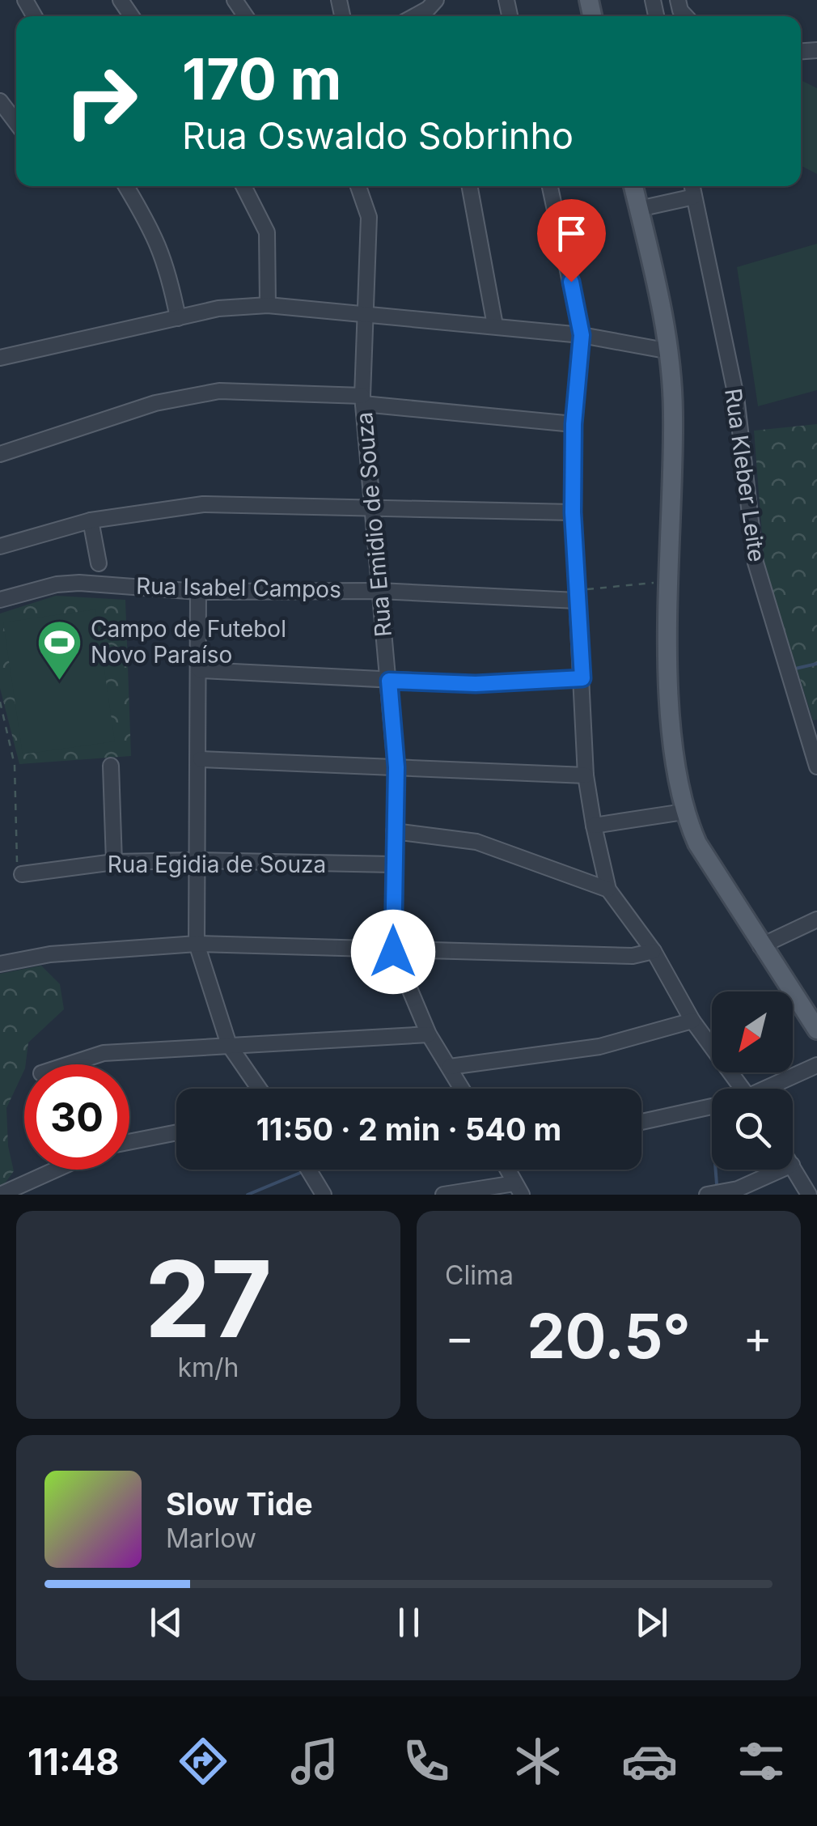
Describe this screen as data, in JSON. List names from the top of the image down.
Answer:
{
  "streets": {
    "street": [
      "Rua Kleber Leite",
      "Rua Emidio de Souza",
      "Rua Isabel Campos",
      "Rua Egidia de Souza"
    ]
  },
  "crossings": [
    ["Rua Emidio de Souza", "Rua Isabel Campos"],
    ["Rua Emidio de Souza", "Rua Egidia de Souza"]
  ],
  "places": {
    "sports": ["Campo de Futebol Novo Paraíso"]
  },
  "north": "bottom left",
  "page": {
    "turn": ["170 m", "Rua Oswaldo Sobrinho"],
    "limit": "30",
    "trip": "11:50 · 2 min · 540 m",
    "tile": [
      ["27", "km/h"],
      "Clima"
    ],
    "heat": ["−", "20.5°", "+"],
    "song": ["Slow Tide", "Marlow"],
    "tabs": "11:48"
  }
}
